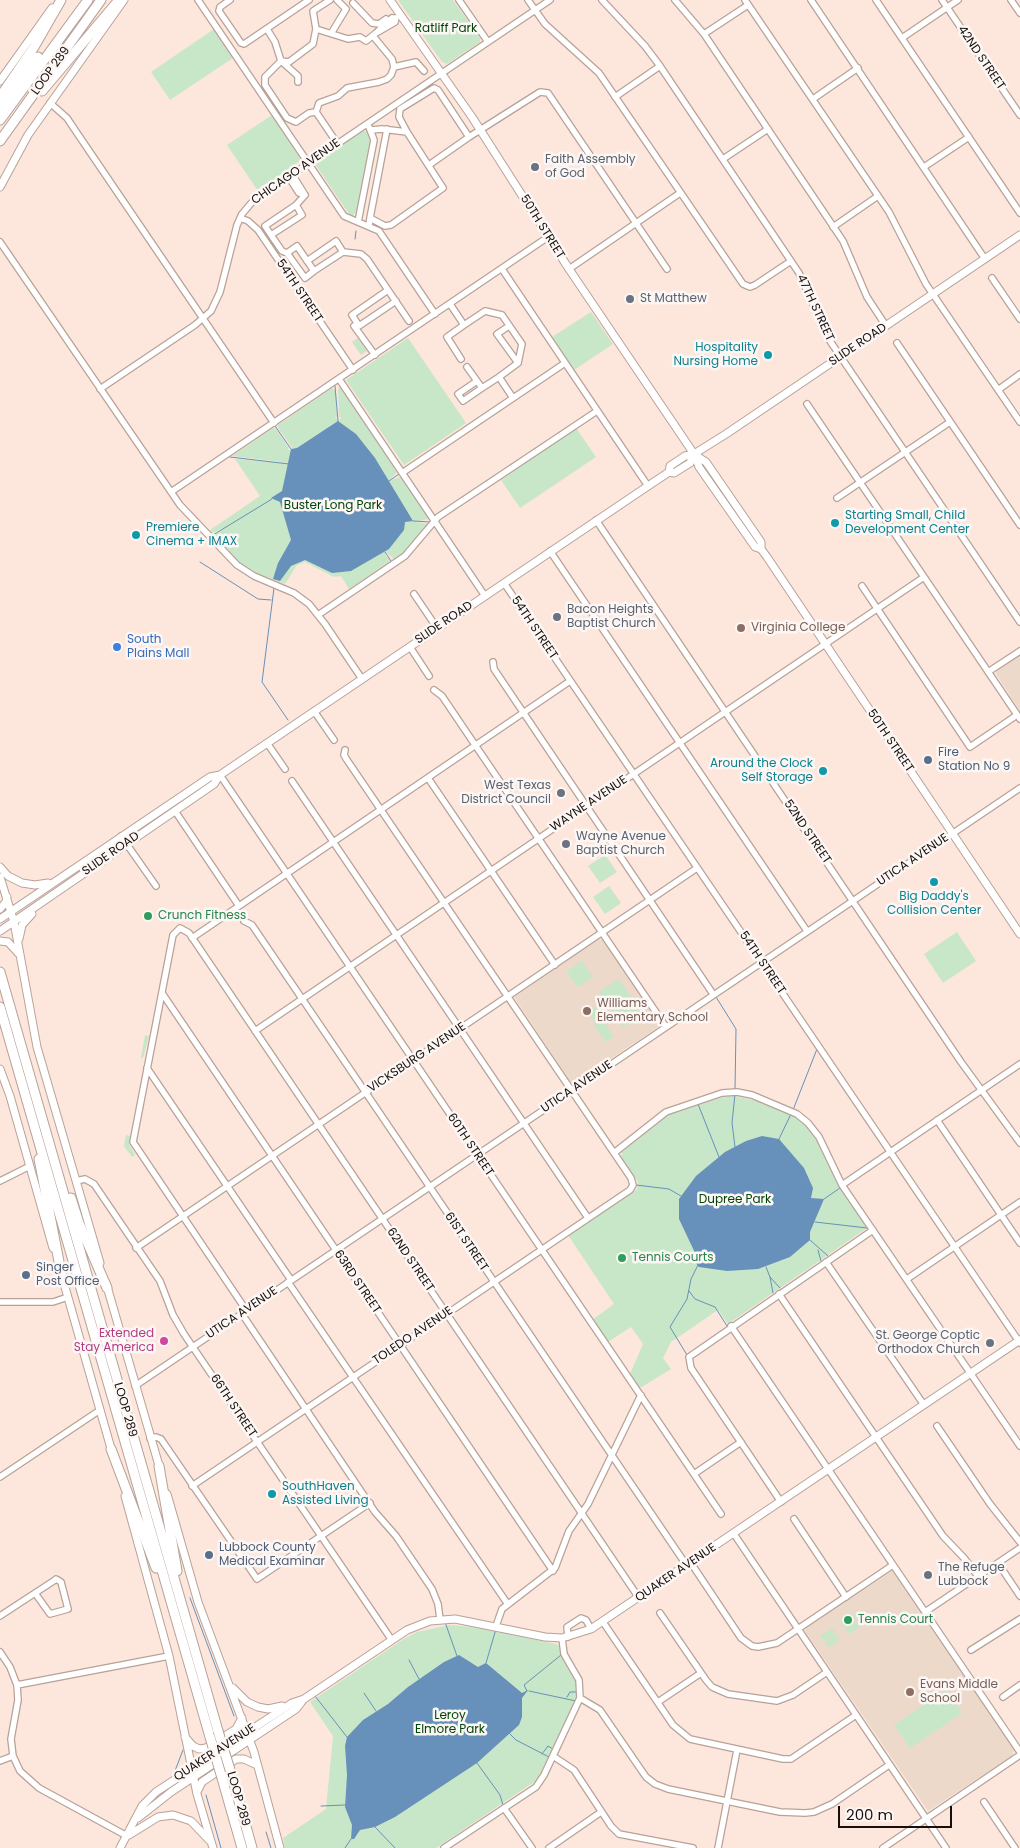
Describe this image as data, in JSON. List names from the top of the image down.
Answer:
{
  "streets": {
    "highway": ["LOOP 289"],
    "main road": ["50TH STREET", "SLIDE ROAD", "QUAKER AVENUE"],
    "street": [
      "42ND STREET",
      "CHICAGO AVENUE",
      "54TH STREET",
      "47TH STREET",
      "WAYNE AVENUE",
      "52ND STREET",
      "UTICA AVENUE",
      "VICKSBURG AVENUE",
      "60TH STREET",
      "61ST STREET",
      "62ND STREET",
      "63RD STREET",
      "TOLEDO AVENUE",
      "66TH STREET"
    ]
  },
  "crossings": [
    ["CHICAGO AVENUE", "50TH STREET"],
    ["CHICAGO AVENUE", "54TH STREET"],
    ["50TH STREET", "SLIDE ROAD"],
    ["50TH STREET", "WAYNE AVENUE"],
    ["50TH STREET", "UTICA AVENUE"],
    ["54TH STREET", "SLIDE ROAD"],
    ["54TH STREET", "WAYNE AVENUE"],
    ["54TH STREET", "UTICA AVENUE"],
    ["54TH STREET", "VICKSBURG AVENUE"],
    ["54TH STREET", "QUAKER AVENUE"],
    ["47TH STREET", "SLIDE ROAD"],
    ["SLIDE ROAD", "52ND STREET"],
    ["SLIDE ROAD", "60TH STREET"],
    ["WAYNE AVENUE", "52ND STREET"],
    ["WAYNE AVENUE", "60TH STREET"],
    ["WAYNE AVENUE", "61ST STREET"],
    ["WAYNE AVENUE", "62ND STREET"],
    ["52ND STREET", "UTICA AVENUE"],
    ["UTICA AVENUE", "60TH STREET"],
    ["UTICA AVENUE", "61ST STREET"],
    ["UTICA AVENUE", "62ND STREET"],
    ["UTICA AVENUE", "63RD STREET"],
    ["UTICA AVENUE", "66TH STREET"],
    ["VICKSBURG AVENUE", "60TH STREET"],
    ["VICKSBURG AVENUE", "61ST STREET"],
    ["VICKSBURG AVENUE", "62ND STREET"],
    ["VICKSBURG AVENUE", "63RD STREET"],
    ["VICKSBURG AVENUE", "66TH STREET"],
    ["60TH STREET", "TOLEDO AVENUE"],
    ["61ST STREET", "TOLEDO AVENUE"],
    ["61ST STREET", "QUAKER AVENUE"],
    ["62ND STREET", "63RD STREET"],
    ["62ND STREET", "TOLEDO AVENUE"],
    ["62ND STREET", "QUAKER AVENUE"],
    ["63RD STREET", "TOLEDO AVENUE"],
    ["TOLEDO AVENUE", "66TH STREET"],
    ["66TH STREET", "QUAKER AVENUE"]
  ],
  "parks": [
    "Ratliff Park",
    "Buster Long Park",
    "Dupree Park",
    "Leroy Elmore Park"
  ],
  "places": [
    "Faith Assembly of God",
    "St Matthew",
    "Hospitality Nursing Home",
    "Starting Small, Child Development Center",
    "Premiere Cinema + IMAX",
    "Bacon Heights Baptist Church",
    "Virginia College",
    "South Plains Mall",
    "Fire Station No 9",
    "Around the Clock Self Storage",
    "West Texas District Council",
    "Wayne Avenue Baptist Church",
    "Big Daddy's Collision Center",
    "Crunch Fitness",
    "Williams Elementary School",
    "Tennis Courts",
    "Singer Post Office",
    "Extended Stay America",
    "St. George Coptic Orthodox Church",
    "SouthHaven Assisted Living",
    "Lubbock County Medical Examinar",
    "The Refuge Lubbock",
    "Tennis Court",
    "Evans Middle School"
  ],
  "scale_bar": "200 m"
}
